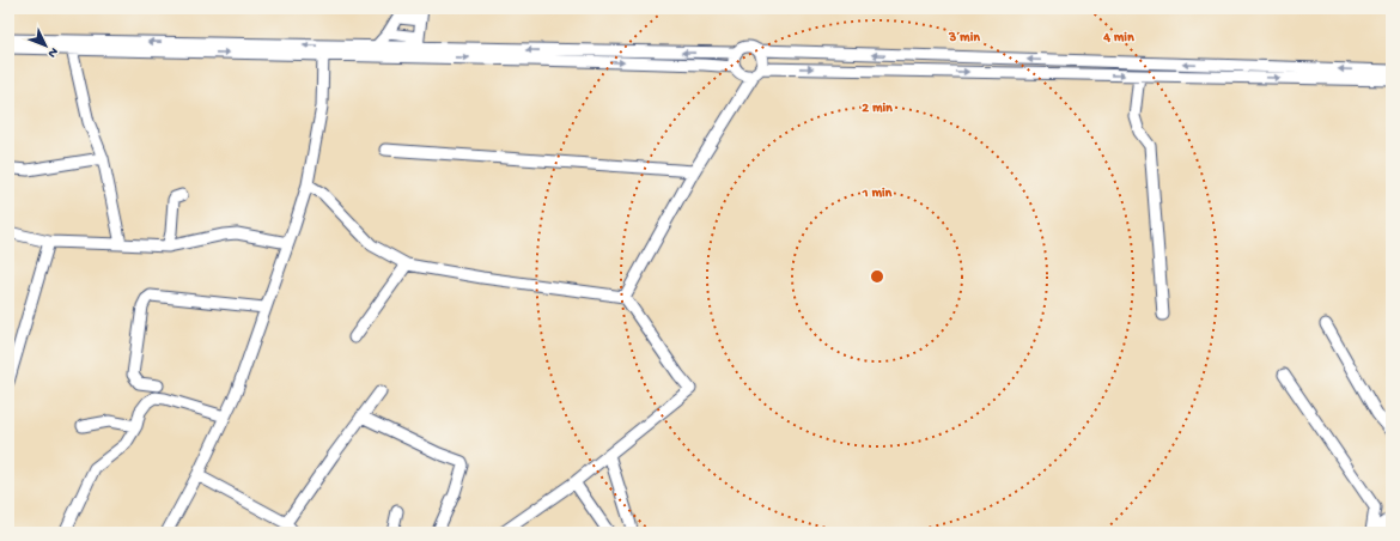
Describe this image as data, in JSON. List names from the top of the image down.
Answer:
{
  "north": "bottom right",
  "rings": [
    "4 min",
    "3 min",
    "2 min",
    "1 min"
  ]
}
